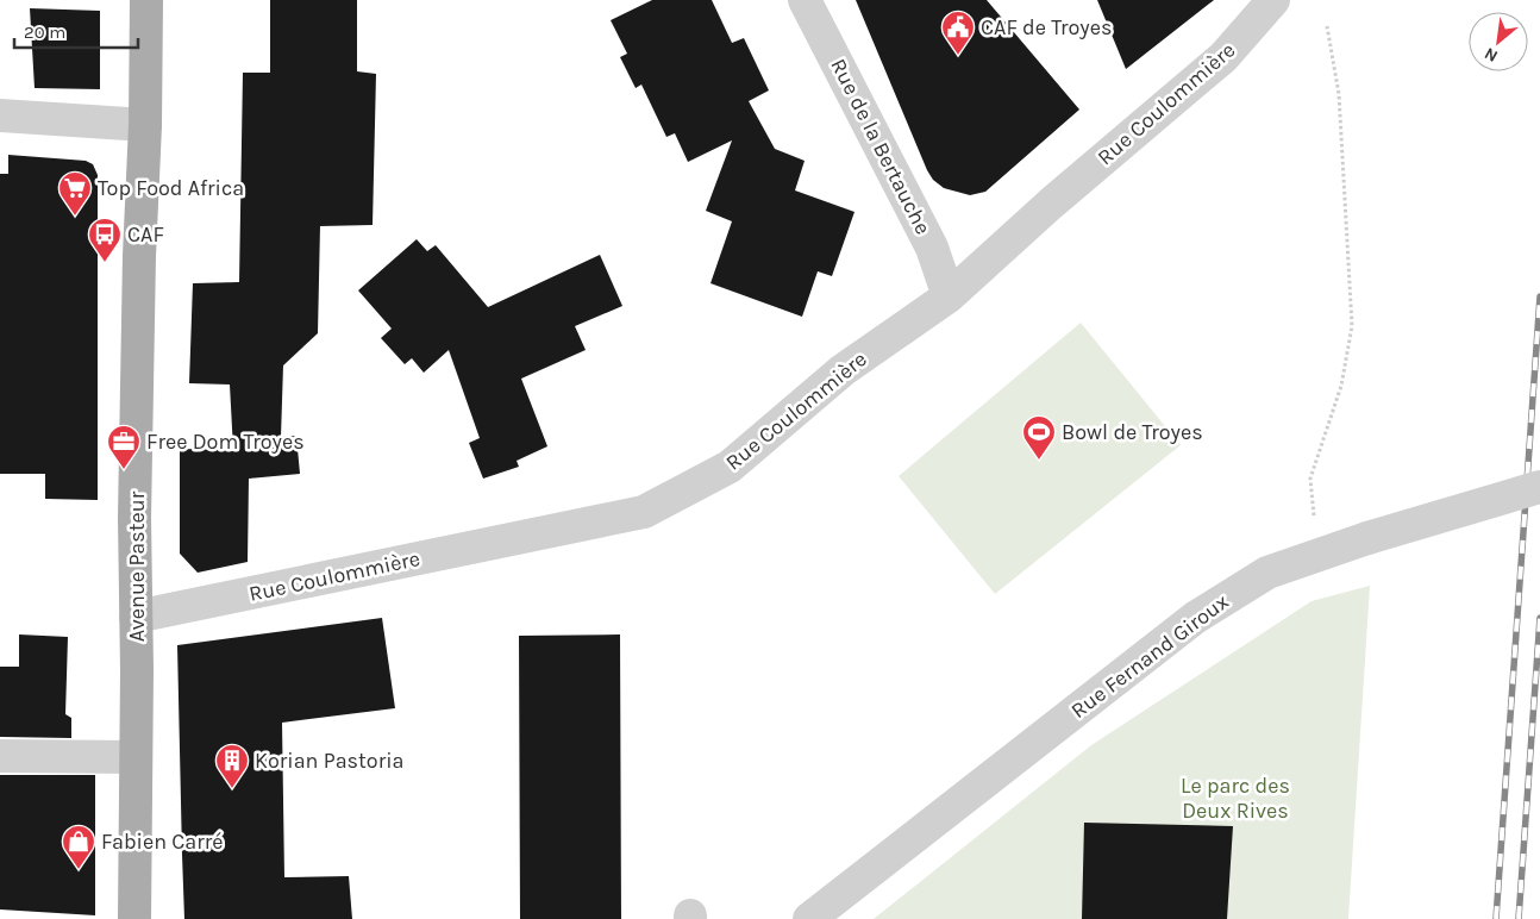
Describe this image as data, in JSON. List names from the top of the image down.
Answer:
{
  "streets": {
    "main road": ["Avenue Pasteur"],
    "street": ["Rue Coulommière", "Rue de la Bertauche", "Rue Fernand Giroux"]
  },
  "crossings": [
    ["Rue Coulommière", "Rue de la Bertauche"],
    ["Rue Coulommière", "Avenue Pasteur"]
  ],
  "parks": ["Le parc des Deux Rives"],
  "places": {
    "public building": ["CAF de Troyes"],
    "supermarket": ["Top Food Africa"],
    "bus stop": ["CAF"],
    "sports": ["Bowl de Troyes"],
    "office": ["Free Dom Troyes"],
    "building": ["Korian Pastoria"],
    "shop": ["Fabien Carré"]
  },
  "scale_bar": "20 m",
  "north": "bottom left"
}
